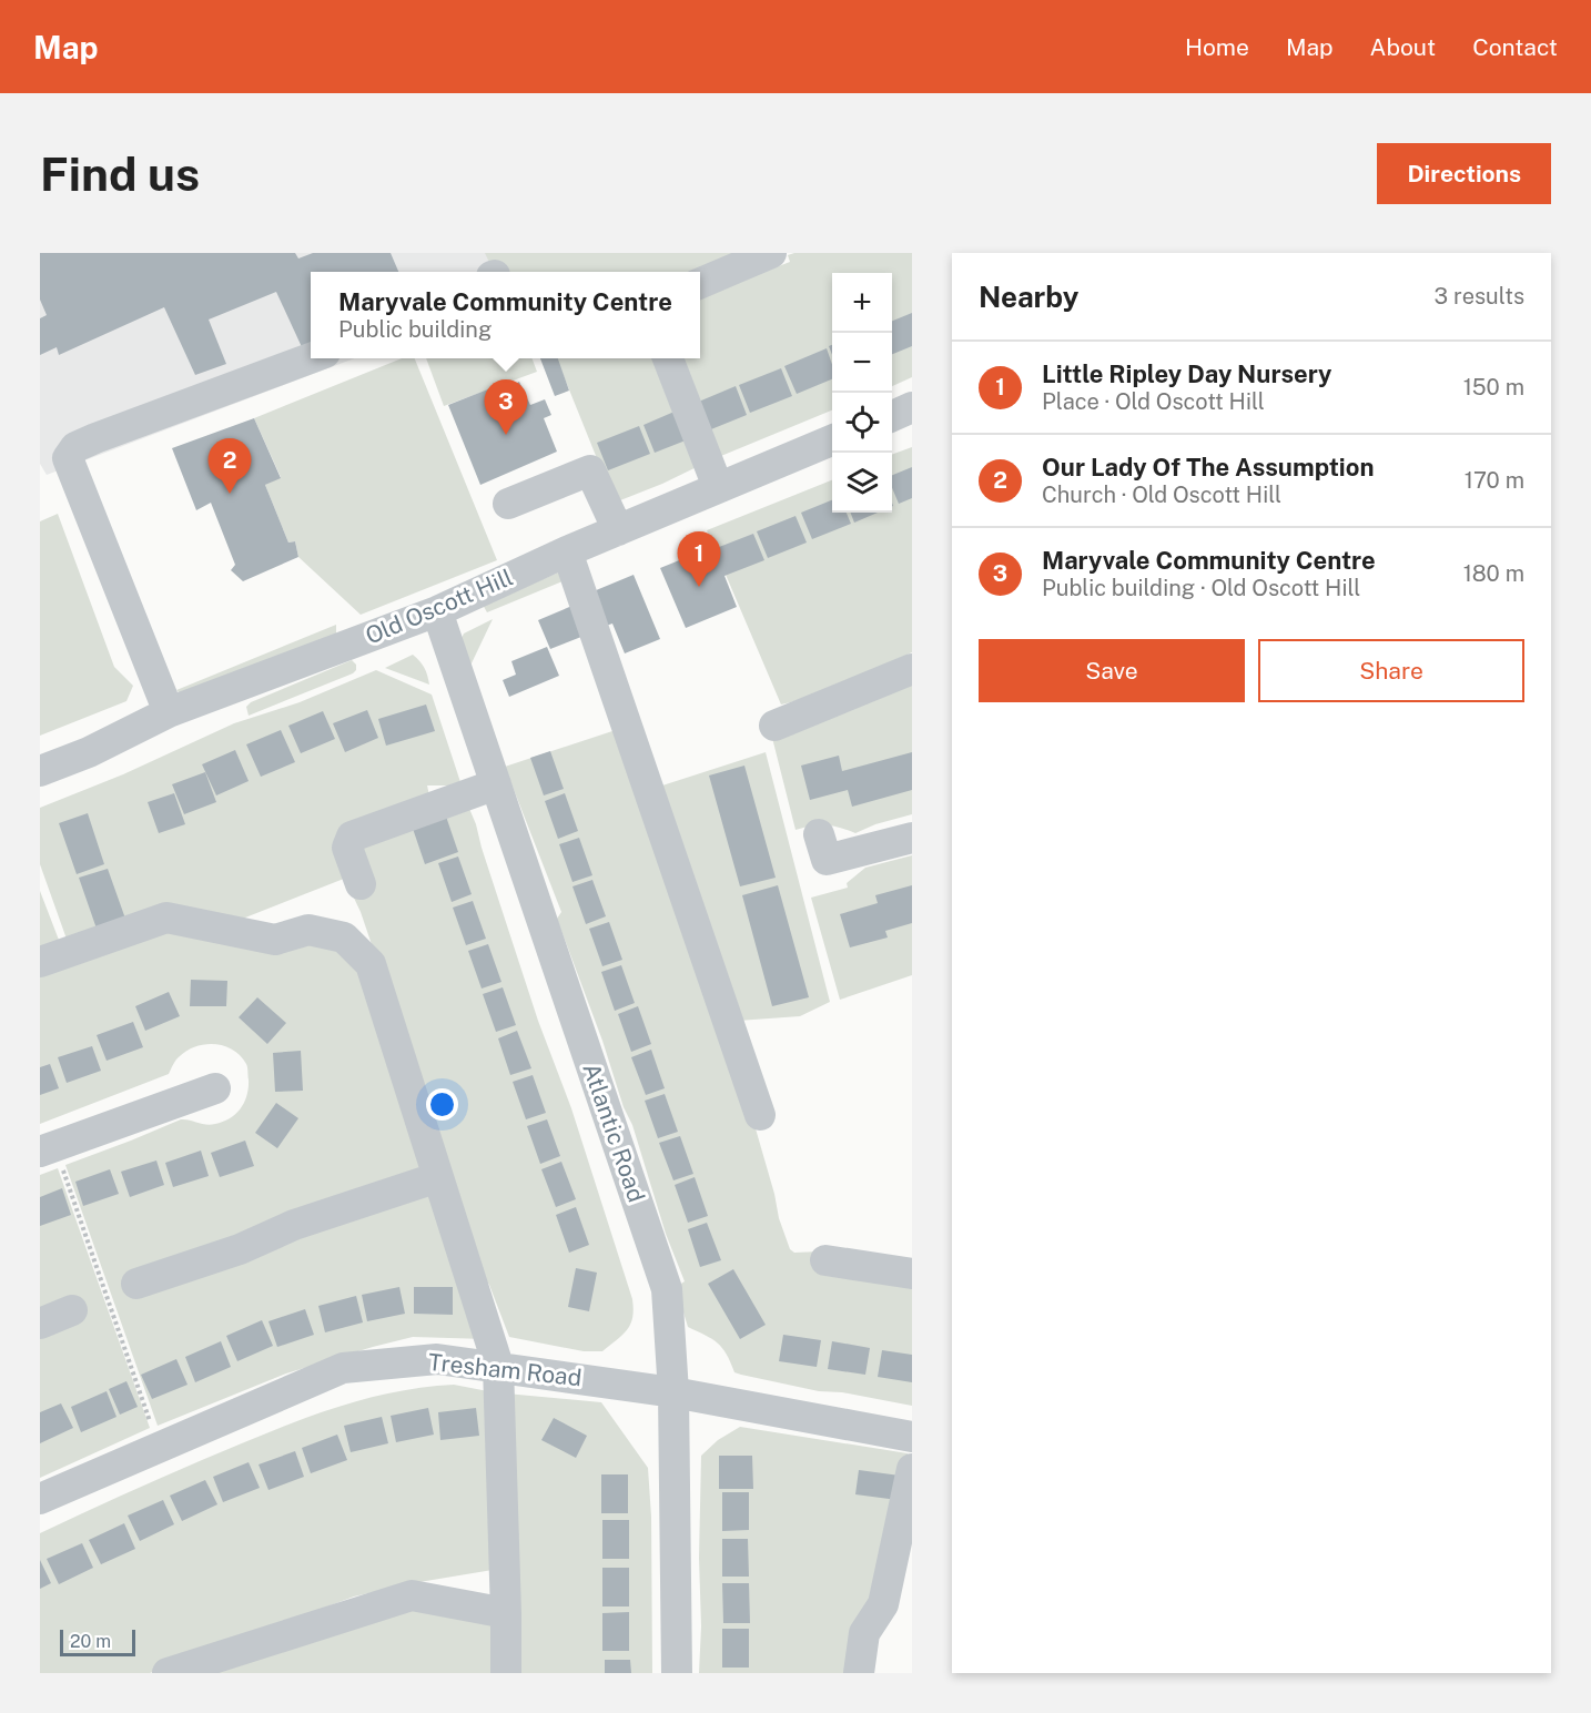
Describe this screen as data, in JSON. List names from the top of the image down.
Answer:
{
  "streets": {
    "street": ["Old Oscott Hill", "Atlantic Road", "Tresham Road"]
  },
  "crossings": [
    ["Old Oscott Hill", "Atlantic Road"],
    ["Atlantic Road", "Tresham Road"]
  ],
  "scale_bar": "20 m",
  "page": {
    "header": "Map",
    "nav": [
      "Home",
      "Map",
      "About",
      "Contact"
    ],
    "buttons": [
      "Directions",
      ["Save", "Share"]
    ],
    "title": "Find us",
    "heading": ["Nearby", "3 results"],
    "popup": ["Maryvale Community Centre", "Public building"],
    "map_buttons": ["+", "−"],
    "list": [
      {
        "mark": "1",
        "name": "Little Ripley Day Nursery",
        "note": "Place · Old Oscott Hill",
        "value": "150 m"
      },
      {
        "mark": "2",
        "name": "Our Lady Of The Assumption",
        "note": "Church · Old Oscott Hill",
        "value": "170 m"
      },
      {
        "mark": "3",
        "name": "Maryvale Community Centre",
        "note": "Public building · Old Oscott Hill",
        "value": "180 m"
      }
    ],
    "pins": ["3", "2", "1"],
    "scale": "20 m"
  }
}
